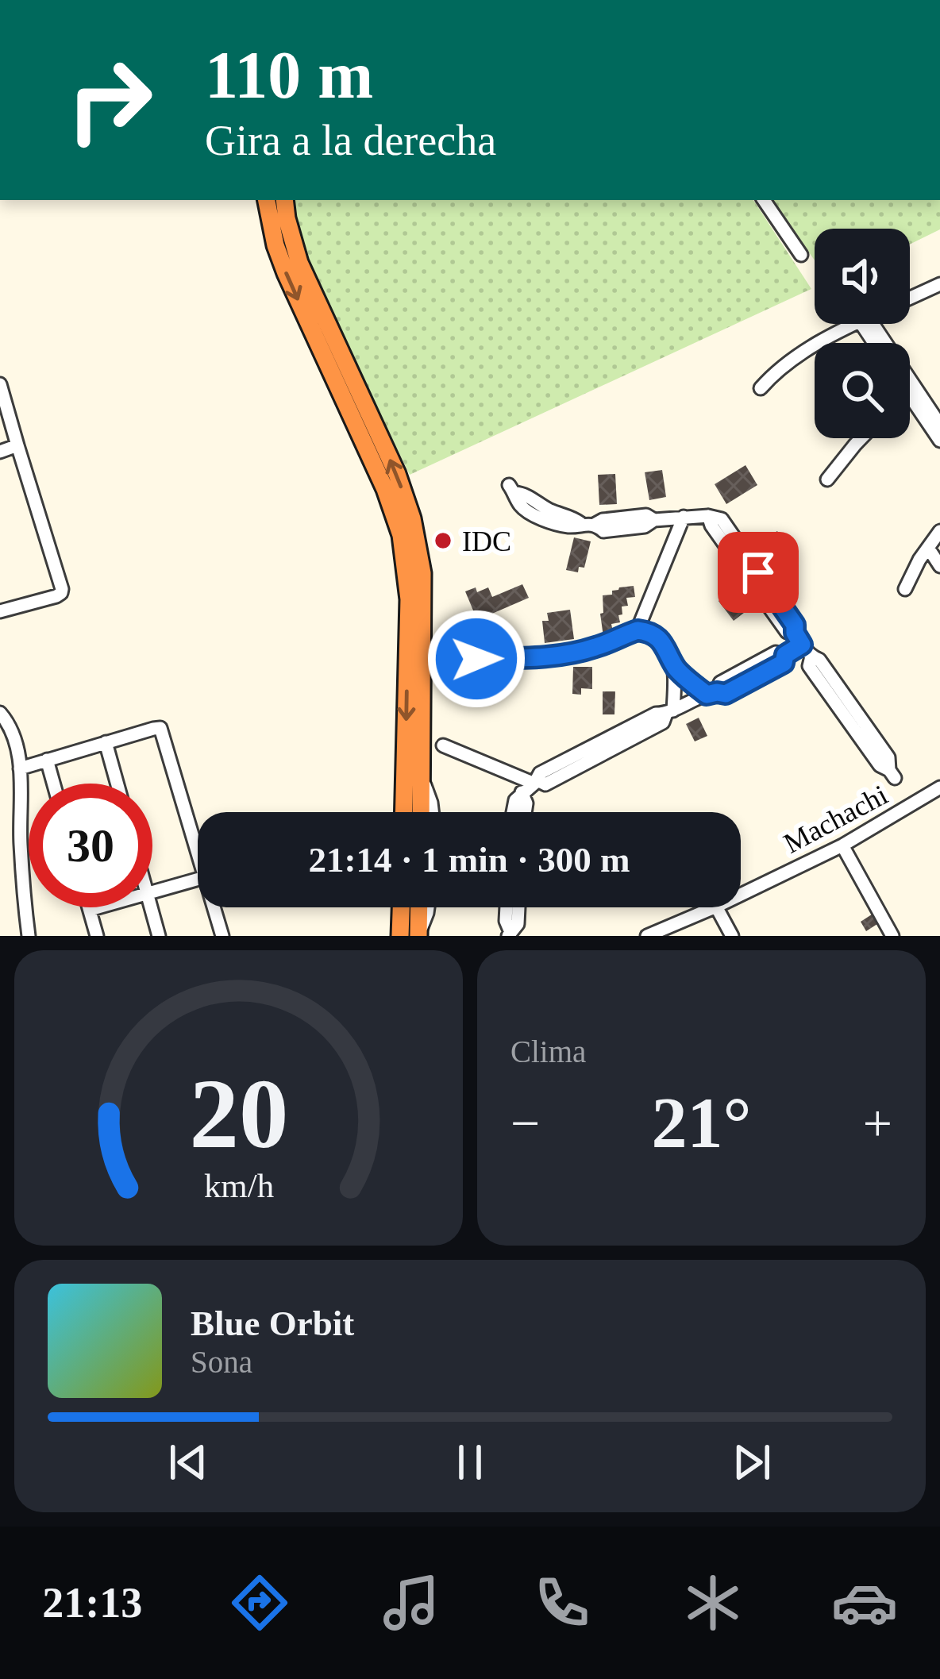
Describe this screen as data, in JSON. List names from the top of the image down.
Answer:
{
  "streets": {
    "street": ["Machachi"]
  },
  "places": ["IDC"],
  "page": {
    "turn": ["110 m", "Gira a la derecha"],
    "limit": "30",
    "trip": "21:14 · 1 min · 300 m",
    "tile": "Clima",
    "heat": ["−", "21°", "+"],
    "song": ["Blue Orbit", "Sona"],
    "tabs": "21:13",
    "gauge": ["20", "km/h"]
  }
}
